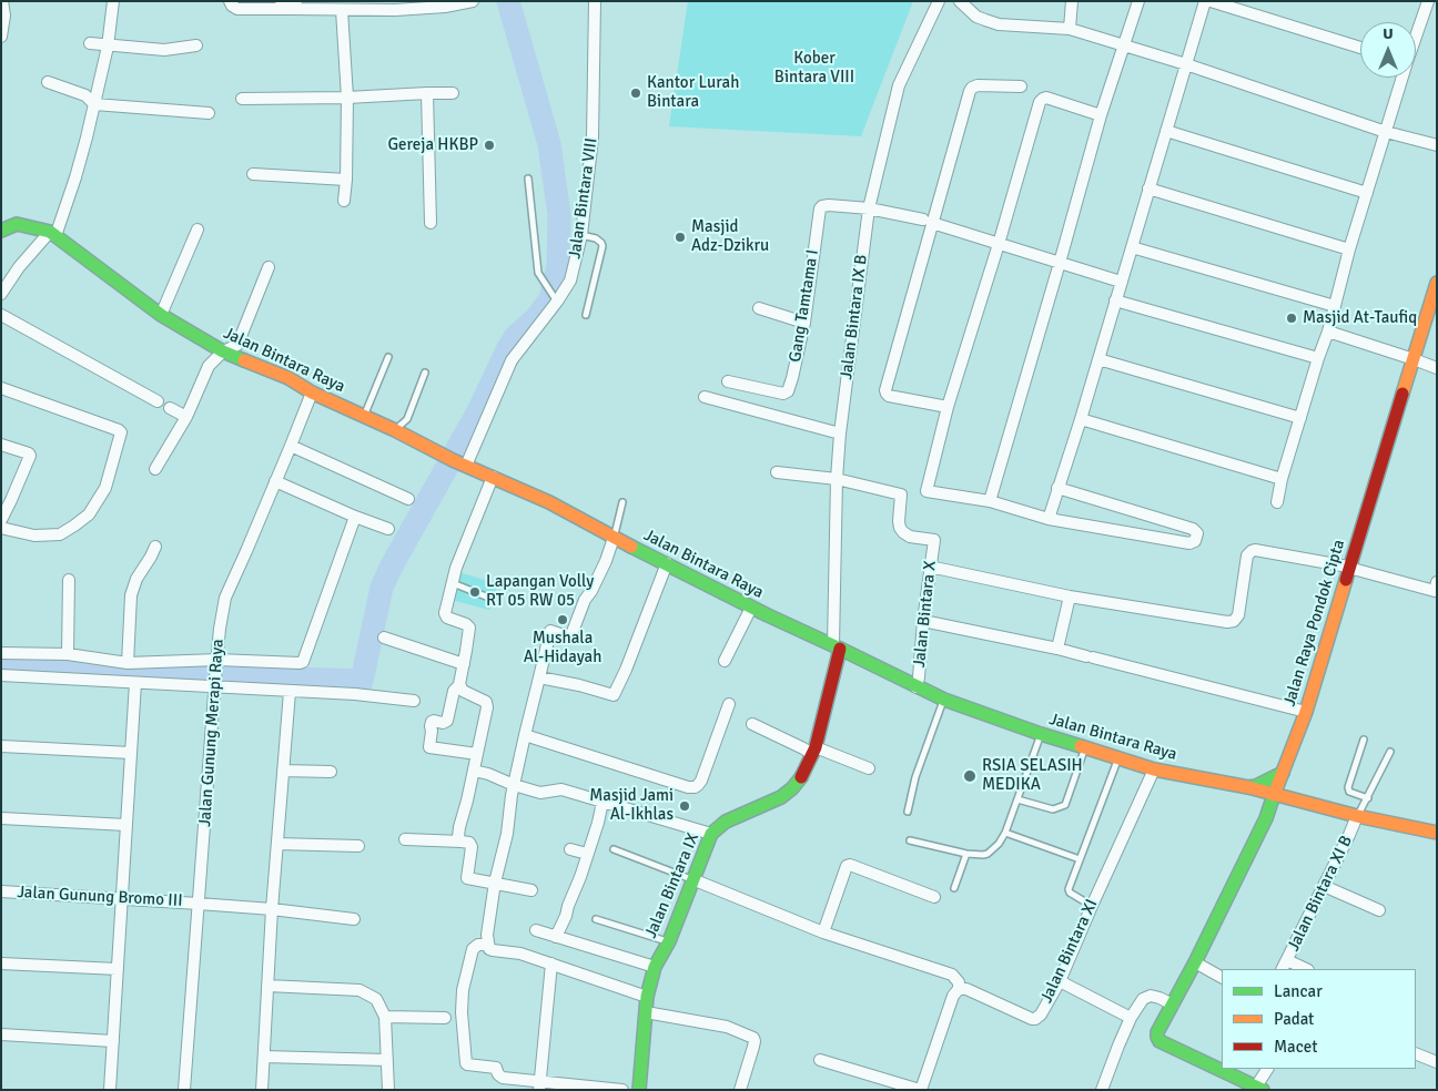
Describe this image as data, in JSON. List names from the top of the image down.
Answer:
{
  "streets": {
    "main road": ["Jalan Bintara Raya", "Jalan Raya Pondok Cipta", "Jalan Bintara IX"],
    "street": [
      "Jalan Bintara VIII",
      "Gang Tamtama I",
      "Jalan Bintara IX B",
      "Jalan Bintara X",
      "Jalan Gunung Merapi Raya",
      "Jalan Bintara XI B",
      "Jalan Gunung Bromo III",
      "Jalan Bintara XI"
    ]
  },
  "crossings": [
    ["Jalan Bintara VIII", "Jalan Bintara Raya"],
    ["Gang Tamtama I", "Jalan Bintara IX B"],
    ["Jalan Bintara IX B", "Jalan Bintara Raya"],
    ["Jalan Bintara IX B", "Jalan Bintara X"],
    ["Jalan Bintara IX B", "Jalan Bintara IX"],
    ["Jalan Bintara Raya", "Jalan Bintara X"],
    ["Jalan Bintara Raya", "Jalan Raya Pondok Cipta"],
    ["Jalan Bintara Raya", "Jalan Gunung Merapi Raya"],
    ["Jalan Bintara Raya", "Jalan Bintara IX"],
    ["Jalan Bintara Raya", "Jalan Bintara XI B"],
    ["Jalan Bintara Raya", "Jalan Bintara XI"],
    ["Jalan Gunung Merapi Raya", "Jalan Gunung Bromo III"]
  ],
  "parks": ["Kober Bintara VIII"],
  "places": [
    "Kantor Lurah Bintara",
    "Gereja HKBP",
    "Masjid Adz-Dzikru",
    "Masjid At-Taufiq",
    "Lapangan Volly RT 05 RW 05",
    "Mushala Al-Hidayah",
    "RSIA SELASIH MEDIKA",
    "Masjid Jami Al-Ikhlas"
  ],
  "legend": ["Lancar", "Padat", "Macet"],
  "north": "top"
}
